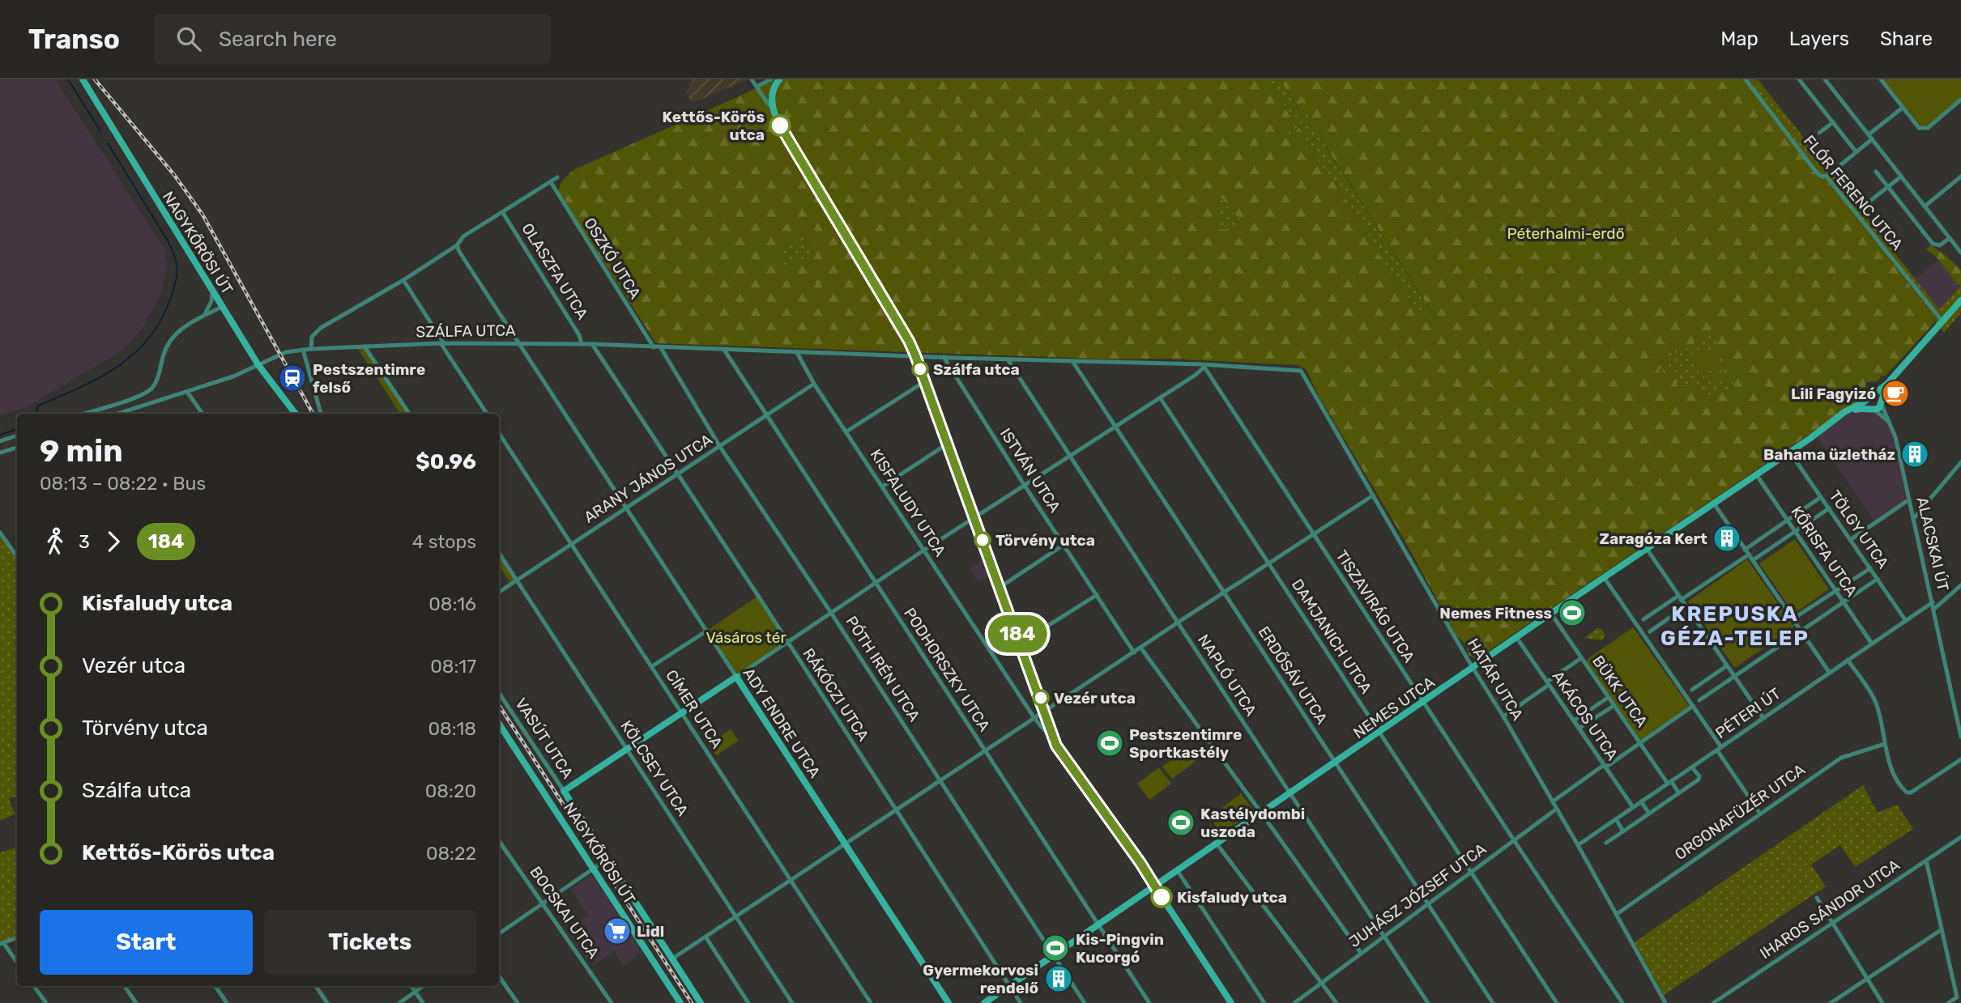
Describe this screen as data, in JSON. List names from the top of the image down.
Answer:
{
  "streets": {
    "street": [
      "FLÓR FERENC UTCA",
      "NAGYKŐRÖSI ÚT",
      "OSZKÓ UTCA",
      "OLASZFA UTCA",
      "SZÁLFA UTCA",
      "ISTVÁN UTCA",
      "ARANY JÁNOS UTCA",
      "KISFALUDY UTCA",
      "TÖLGY UTCA",
      "ALACSKAI ÚT",
      "KŐRISFA UTCA",
      "TISZAVIRÁG UTCA",
      "DAMJANICH UTCA",
      "PÓTH IRÉN UTCA",
      "PODHORSZKY UTCA",
      "NAPLÓ UTCA",
      "ERDŐSÁV UTCA",
      "HATÁR UTCA",
      "BÜKK UTCA",
      "RÁKÓCZI UTCA",
      "NEMES UTCA",
      "CÍMER UTCA",
      "PÉTERI ÚT",
      "AKÁCOS UTCA",
      "ADY ENDRE UTCA",
      "VASÚT UTCA",
      "KÖLCSEY UTCA",
      "ORGONAFÜZÉR UTCA",
      "JUHÁSZ JÓZSEF UTCA",
      "IHAROS SÁNDOR UTCA",
      "BOCSKAI UTCA"
    ]
  },
  "crossings": [
    ["OSZKÓ UTCA", "SZÁLFA UTCA"],
    ["OLASZFA UTCA", "SZÁLFA UTCA"],
    ["SZÁLFA UTCA", "ISTVÁN UTCA"],
    ["SZÁLFA UTCA", "KISFALUDY UTCA"],
    ["SZÁLFA UTCA", "TISZAVIRÁG UTCA"],
    ["SZÁLFA UTCA", "PÓTH IRÉN UTCA"],
    ["SZÁLFA UTCA", "PODHORSZKY UTCA"],
    ["SZÁLFA UTCA", "NAPLÓ UTCA"],
    ["SZÁLFA UTCA", "ERDŐSÁV UTCA"],
    ["SZÁLFA UTCA", "HATÁR UTCA"],
    ["SZÁLFA UTCA", "RÁKÓCZI UTCA"],
    ["SZÁLFA UTCA", "ADY ENDRE UTCA"],
    ["ARANY JÁNOS UTCA", "KISFALUDY UTCA"],
    ["ARANY JÁNOS UTCA", "PÓTH IRÉN UTCA"],
    ["ARANY JÁNOS UTCA", "PODHORSZKY UTCA"],
    ["ARANY JÁNOS UTCA", "RÁKÓCZI UTCA"],
    ["ARANY JÁNOS UTCA", "CÍMER UTCA"],
    ["ARANY JÁNOS UTCA", "ADY ENDRE UTCA"],
    ["ARANY JÁNOS UTCA", "KÖLCSEY UTCA"],
    ["KISFALUDY UTCA", "NEMES UTCA"],
    ["TÖLGY UTCA", "NEMES UTCA"],
    ["TÖLGY UTCA", "PÉTERI ÚT"],
    ["ALACSKAI ÚT", "NEMES UTCA"],
    ["ALACSKAI ÚT", "PÉTERI ÚT"],
    ["KŐRISFA UTCA", "NEMES UTCA"],
    ["KŐRISFA UTCA", "PÉTERI ÚT"],
    ["TISZAVIRÁG UTCA", "NEMES UTCA"],
    ["TISZAVIRÁG UTCA", "JUHÁSZ JÓZSEF UTCA"],
    ["DAMJANICH UTCA", "NEMES UTCA"],
    ["DAMJANICH UTCA", "JUHÁSZ JÓZSEF UTCA"],
    ["PÓTH IRÉN UTCA", "NEMES UTCA"],
    ["PODHORSZKY UTCA", "NEMES UTCA"],
    ["NAPLÓ UTCA", "NEMES UTCA"],
    ["NAPLÓ UTCA", "JUHÁSZ JÓZSEF UTCA"],
    ["ERDŐSÁV UTCA", "NEMES UTCA"],
    ["ERDŐSÁV UTCA", "JUHÁSZ JÓZSEF UTCA"],
    ["HATÁR UTCA", "NEMES UTCA"],
    ["HATÁR UTCA", "PÉTERI ÚT"],
    ["HATÁR UTCA", "ORGONAFÜZÉR UTCA"],
    ["HATÁR UTCA", "JUHÁSZ JÓZSEF UTCA"],
    ["BÜKK UTCA", "NEMES UTCA"],
    ["BÜKK UTCA", "PÉTERI ÚT"],
    ["RÁKÓCZI UTCA", "NEMES UTCA"],
    ["NEMES UTCA", "AKÁCOS UTCA"],
    ["PÉTERI ÚT", "AKÁCOS UTCA"]
  ],
  "districts": ["KREPUSKA GÉZA-TELEP"],
  "parks": ["Péterhalmi-erdő", "Vásáros tér"],
  "places": {
    "other": [
      "Kettős-Körös utca",
      "Szálfa utca",
      "Törvény utca",
      "Vezér utca",
      "Kisfaludy utca"
    ],
    "station": ["Pestszentimre felső"],
    "cafe": ["Lili Fagyizó"],
    "building": ["Bahama üzletház", "Zaragóza Kert", "Gyermekorvosi rendelő"],
    "sports": [
      "Nemes Fitness",
      "Pestszentimre Sportkastély",
      "Kastélydombi uszoda",
      "Kis-Pingvin Kucorgó"
    ],
    "supermarket": ["Lidl"]
  },
  "lines": ["bus line 184"],
  "page": {
    "header": "Transo",
    "search": "Search here",
    "nav": ["Map", "Layers", "Share"],
    "on_map": "184",
    "heading": ["9 min", "08:13 – 08:22 · Bus", "$0.96"],
    "legs": ["3", "184", "4 stops"],
    "list": [
      {
        "name": "Kisfaludy utca",
        "value": "08:16"
      },
      {
        "name": "Vezér utca",
        "value": "08:17"
      },
      {
        "name": "Törvény utca",
        "value": "08:18"
      },
      {
        "name": "Szálfa utca",
        "value": "08:20"
      },
      {
        "name": "Kettős-Körös utca",
        "value": "08:22"
      }
    ],
    "buttons": ["Start", "Tickets"]
  }
}
